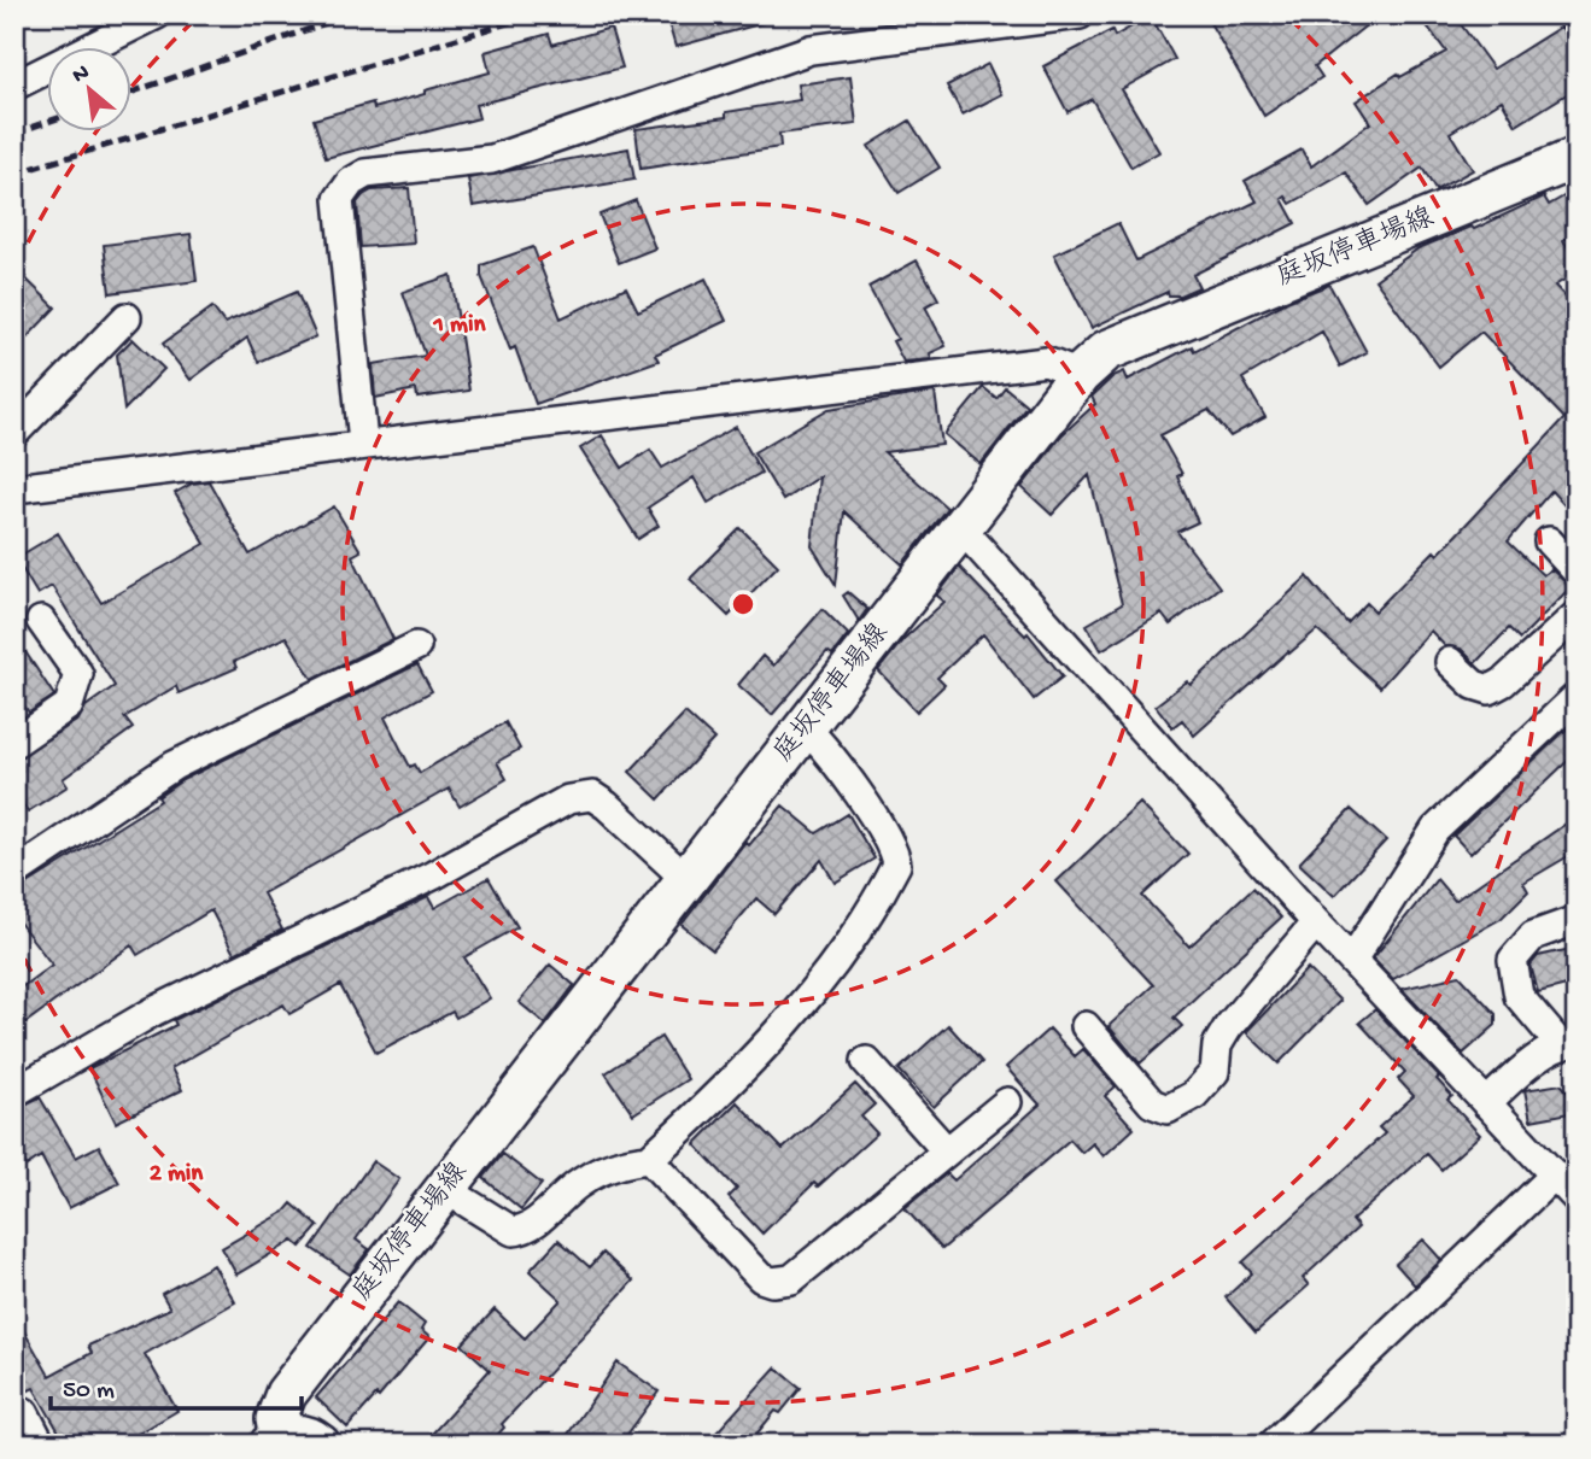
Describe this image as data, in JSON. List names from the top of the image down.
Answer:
{
  "streets": {
    "main road": ["庭坂停車場線"]
  },
  "scale_bar": "50 m",
  "north": "top left",
  "rings": ["1 min", "2 min"]
}
